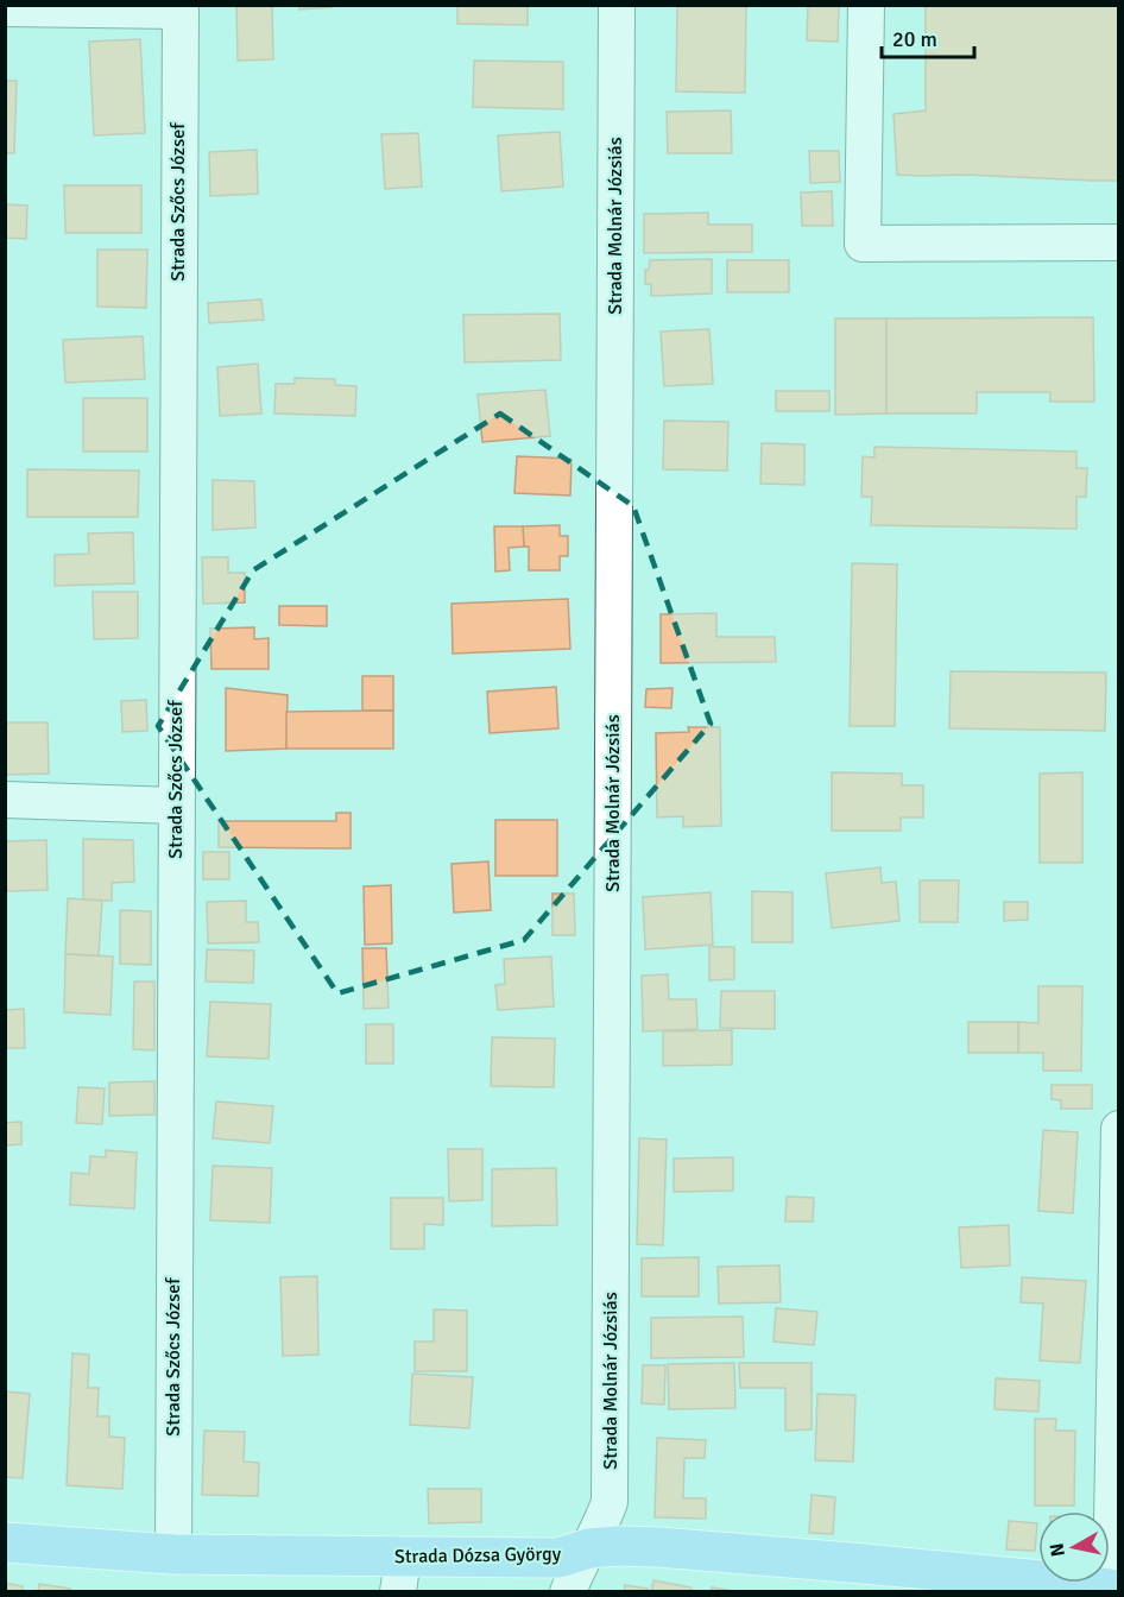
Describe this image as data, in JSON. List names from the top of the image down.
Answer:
{
  "streets": {
    "main road": ["Strada Dózsa György"],
    "street": ["Strada Szőcs József", "Strada Molnár Józsiás"]
  },
  "crossings": [
    ["Strada Szőcs József", "Strada Dózsa György"],
    ["Strada Molnár Józsiás", "Strada Dózsa György"]
  ],
  "scale_bar": "20 m",
  "north": "left"
}
